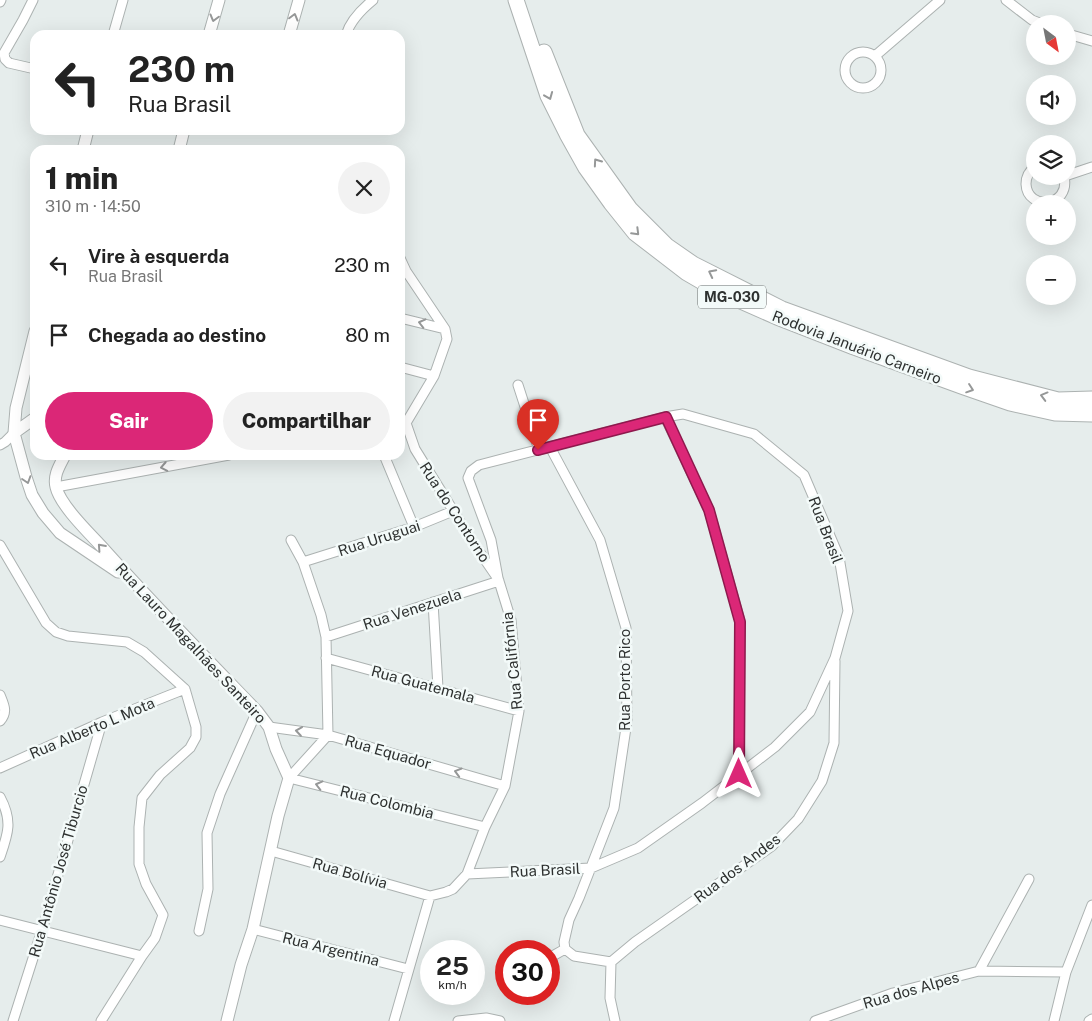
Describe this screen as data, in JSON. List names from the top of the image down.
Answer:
{
  "streets": {
    "highway": ["MG-030", "Rodovia Januário Carneiro"],
    "street": [
      "Rua do Contorno",
      "Rua Brasil",
      "Rua Uruguai",
      "Rua Venezuela",
      "Rua Lauro Magalhães Santeiro",
      "Rua Califórnia",
      "Rua Porto Rico",
      "Rua Guatemala",
      "Rua Alberto L Mota",
      "Rua Equador",
      "Rua Colombia",
      "Rua dos Andes",
      "Rua Antônio José Tiburcio",
      "Rua Bolívia",
      "Rua Argentina",
      "Rua dos Alpes"
    ]
  },
  "crossings": [
    ["Rua do Contorno", "Rua Uruguai"],
    ["Rua do Contorno", "Rua Venezuela"],
    ["Rua do Contorno", "Rua Califórnia"],
    ["Rua Brasil", "Rua Califórnia"],
    ["Rua Brasil", "Rua Porto Rico"],
    ["Rua Brasil", "Rua dos Andes"],
    ["Rua Venezuela", "Rua Califórnia"],
    ["Rua Lauro Magalhães Santeiro", "Rua Equador"],
    ["Rua Lauro Magalhães Santeiro", "Rua Colombia"],
    ["Rua Califórnia", "Rua Guatemala"],
    ["Rua Califórnia", "Rua Equador"],
    ["Rua Califórnia", "Rua Colombia"],
    ["Rua Califórnia", "Rua Bolívia"],
    ["Rua Alberto L Mota", "Rua Antônio José Tiburcio"]
  ],
  "one_way": ["Rua Equador", "Rua Colombia"],
  "north": "bottom right",
  "page": {
    "map_buttons": ["+", "−"],
    "turn": ["230 m", "Rua Brasil"],
    "heading": ["1 min", "310 m · 14:50"],
    "list": [
      {
        "name": "Vire à esquerda",
        "note": "Rua Brasil",
        "value": "230 m"
      },
      {
        "name": "Chegada ao destino",
        "value": "80 m"
      }
    ],
    "buttons": ["Sair", "Compartilhar"],
    "speed": "25 km/h",
    "limit": "30"
  }
}
